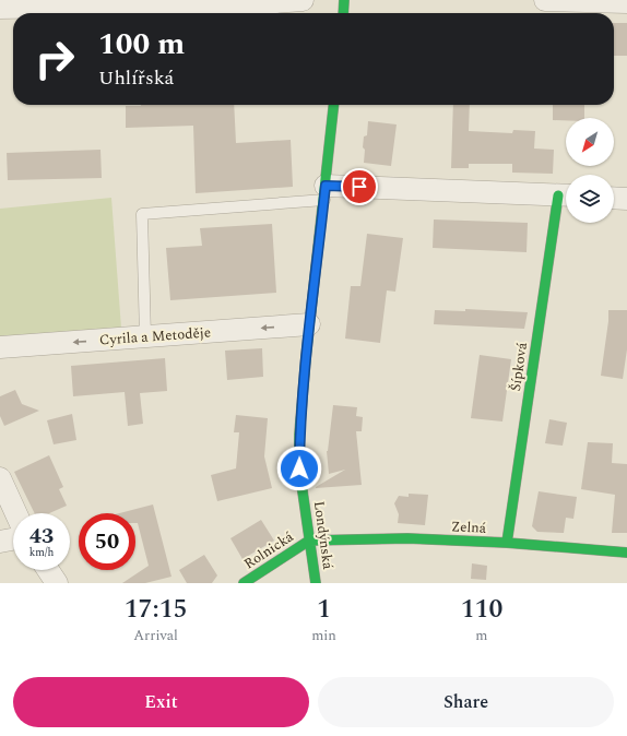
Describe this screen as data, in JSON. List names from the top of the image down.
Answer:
{
  "streets": {
    "street": [
      "Cyrila a Metoděje",
      "Šípková",
      "Zelná",
      "Londýnská",
      "Rolnická"
    ]
  },
  "crossings": [
    ["Cyrila a Metoděje", "Londýnská"],
    ["Šípková", "Zelná"],
    ["Zelná", "Londýnská"],
    ["Zelná", "Rolnická"],
    ["Londýnská", "Rolnická"]
  ],
  "one_way": ["Cyrila a Metoděje"],
  "north": "bottom left",
  "page": {
    "turn": ["100 m", "Uhlířská"],
    "speed": "43 km/h",
    "limit": "50",
    "eta": [
      "17:15",
      "Arrival",
      "1",
      "min",
      "110",
      "m"
    ],
    "buttons": ["Exit", "Share"]
  }
}
